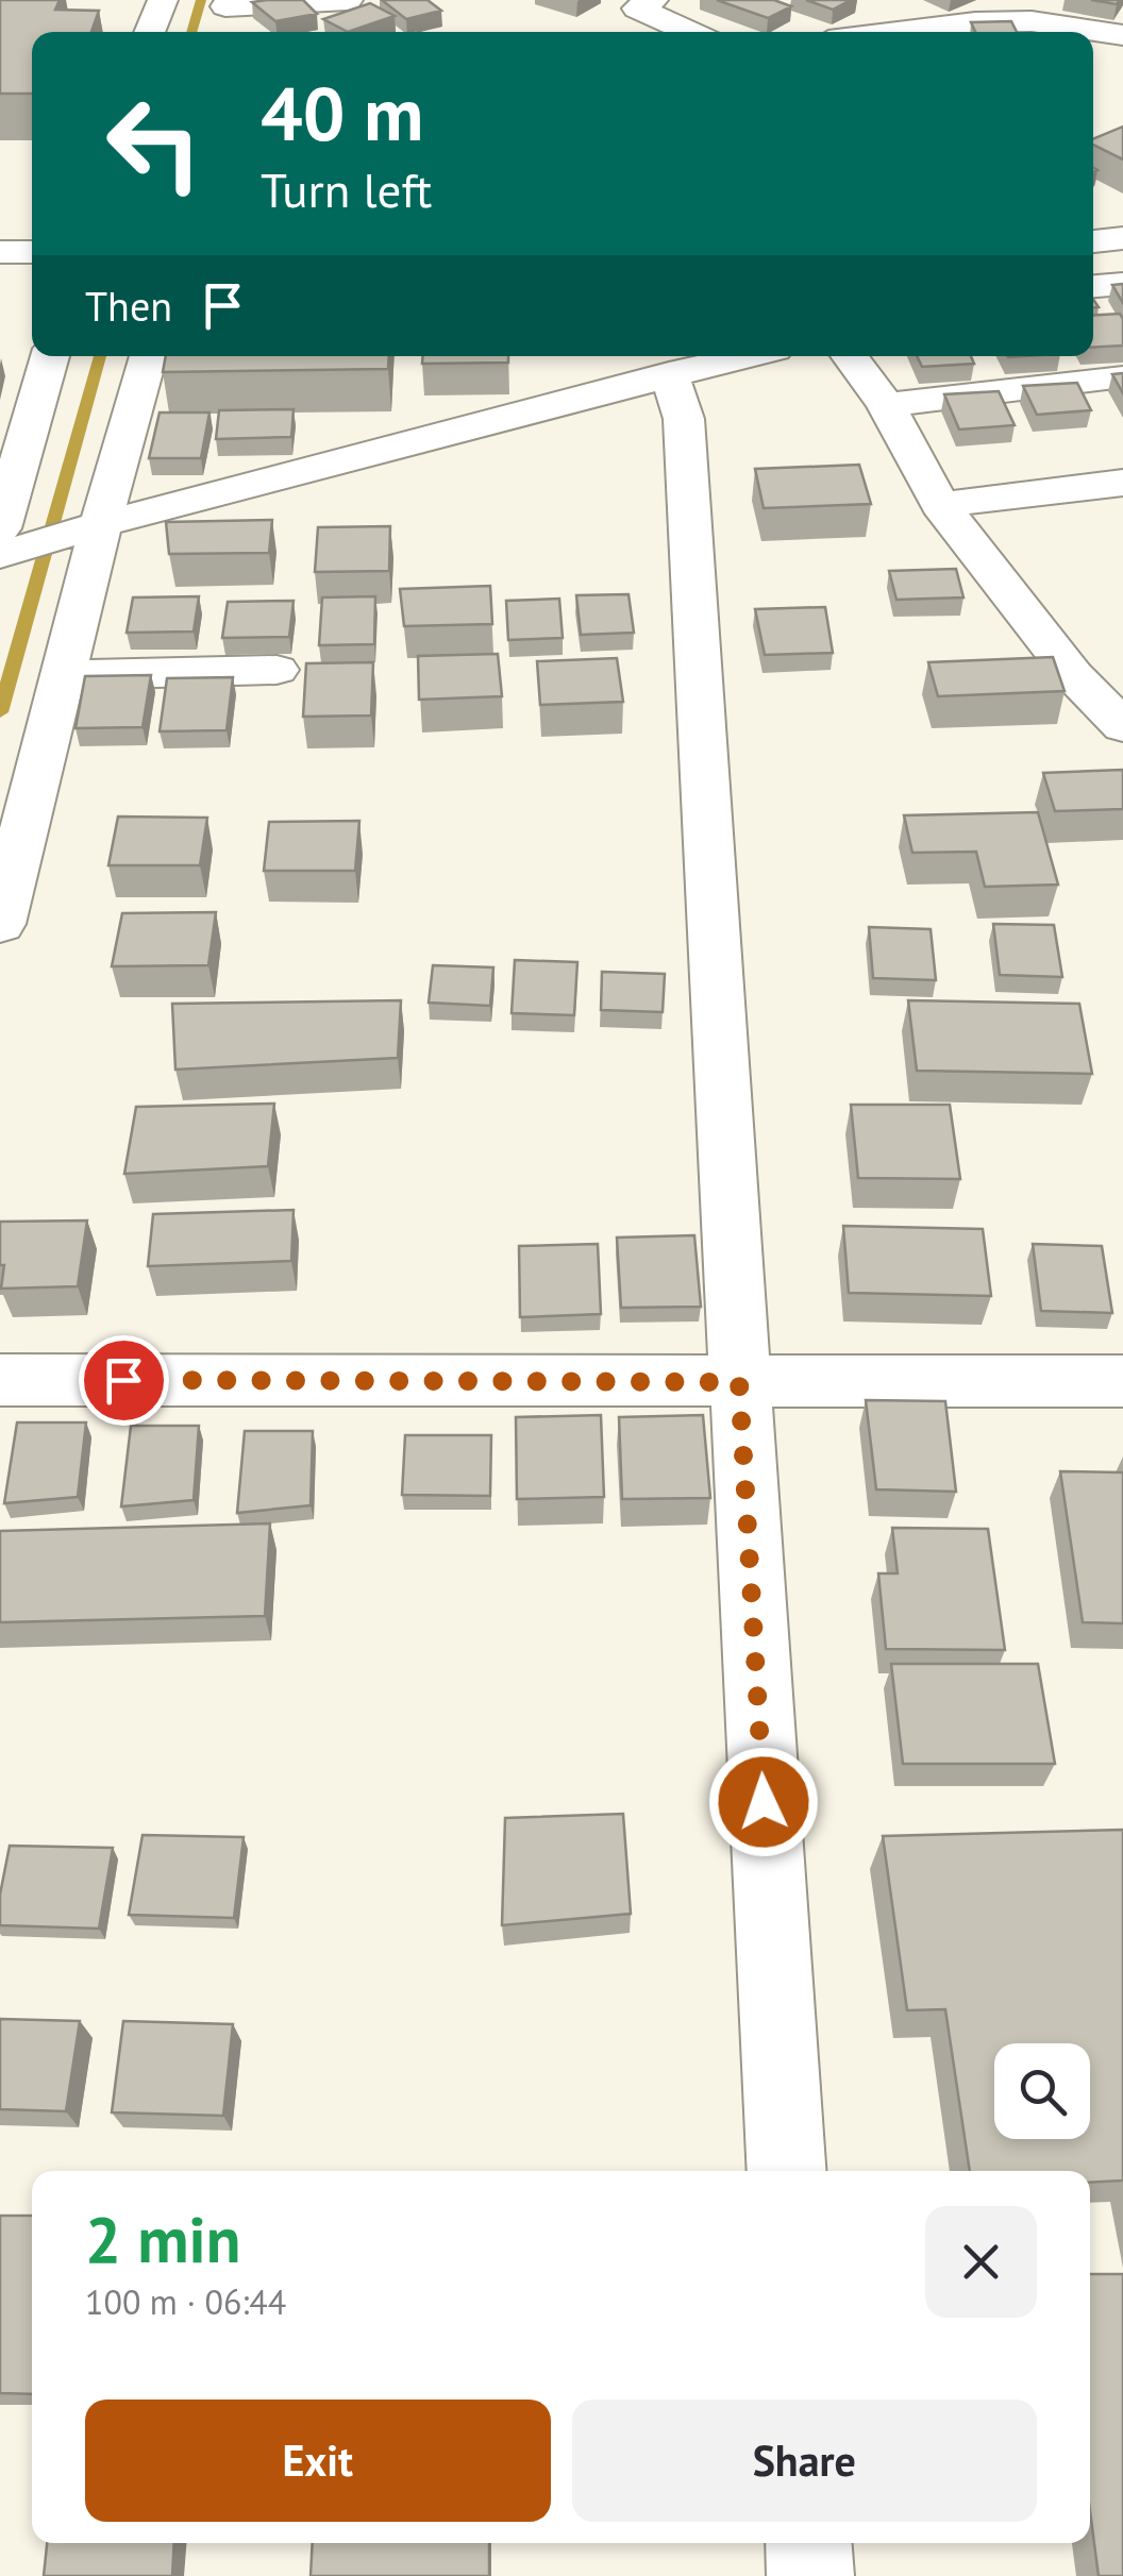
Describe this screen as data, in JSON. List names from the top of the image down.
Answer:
{
  "page": {
    "turn": ["40 m", "Turn left"],
    "then": "Then",
    "heading": ["2 min", "100 m · 06:44"],
    "buttons": ["Exit", "Share"]
  }
}
